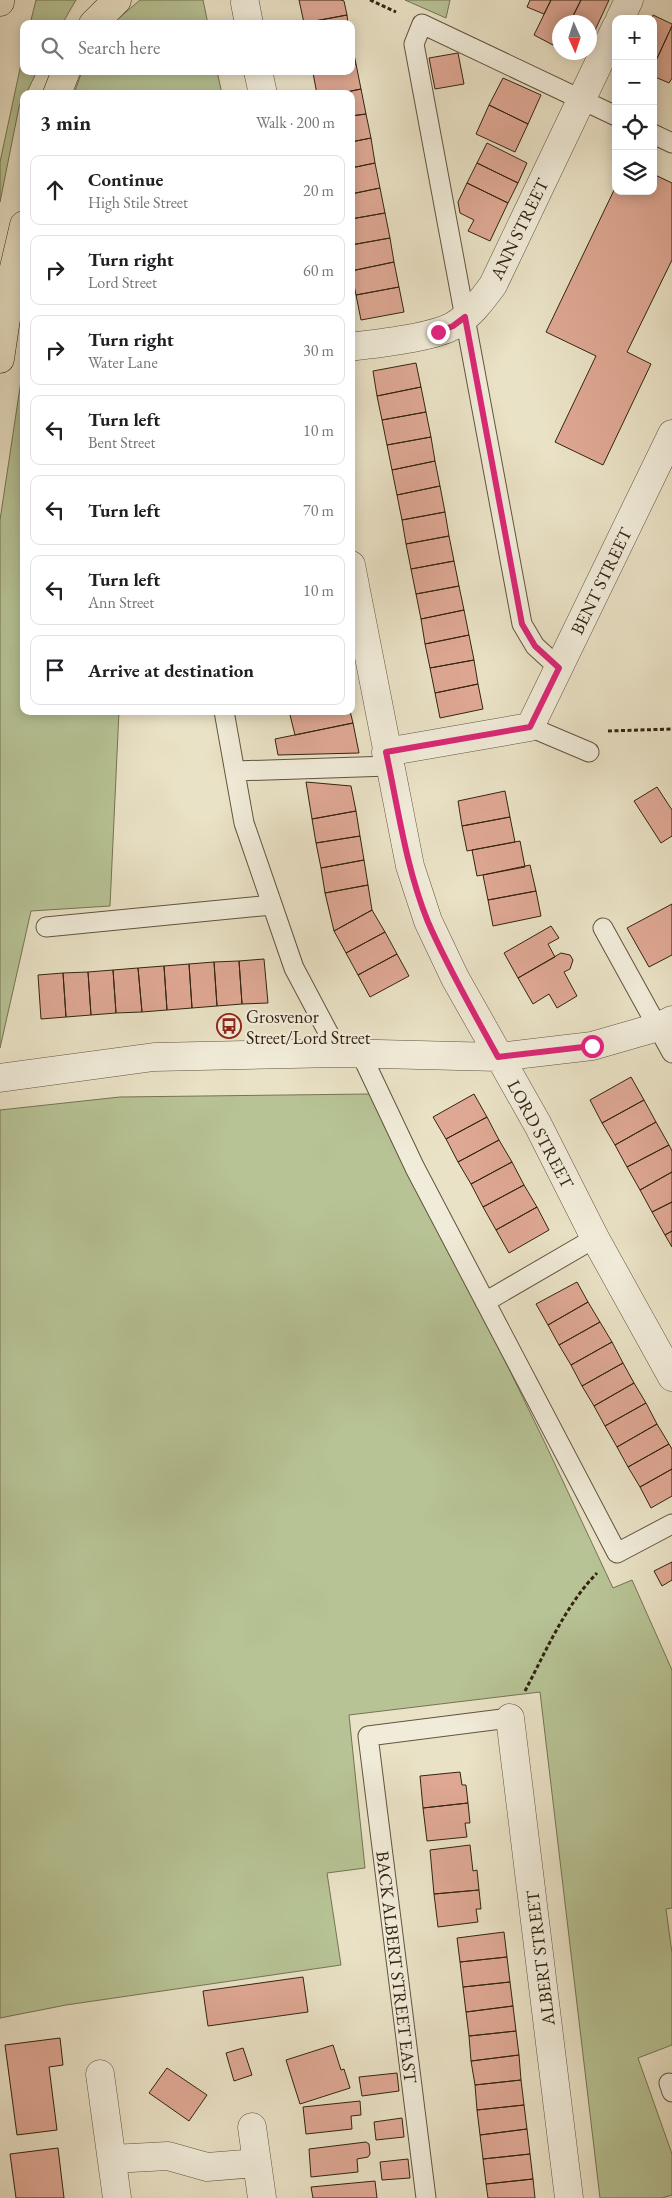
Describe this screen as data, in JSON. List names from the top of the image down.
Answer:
{
  "streets": {
    "street": [
      "ANN STREET",
      "BENT STREET",
      "LORD STREET",
      "ALBERT STREET"
    ],
    "lane": ["BACK ALBERT STREET EAST"]
  },
  "crossings": [
    ["ALBERT STREET", "BACK ALBERT STREET EAST"]
  ],
  "places": {
    "bus stop": ["Grosvenor Street/Lord Street"]
  },
  "north": "bottom",
  "page": {
    "map_buttons": ["+", "−"],
    "search": "Search here",
    "heading": ["3 min", "Walk · 200 m"],
    "list": [
      ["Continue", "High Stile Street", "20 m"],
      ["Turn right", "Lord Street", "60 m"],
      ["Turn right", "Water Lane", "30 m"],
      ["Turn left", "Bent Street", "10 m"],
      ["Turn left", "70 m"],
      ["Turn left", "Ann Street", "10 m"],
      "Arrive at destination"
    ]
  }
}
